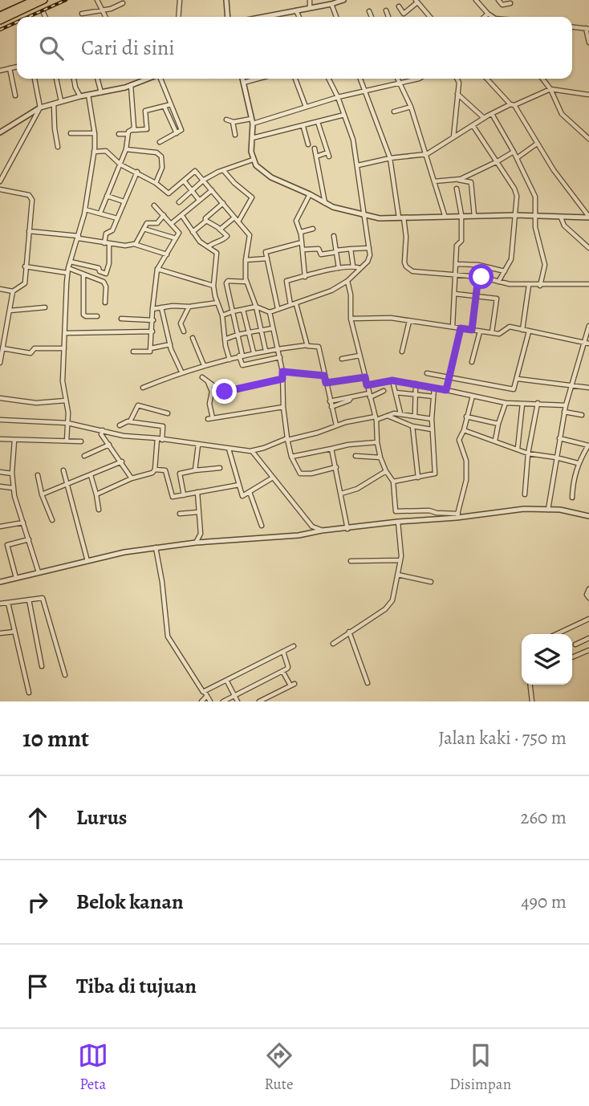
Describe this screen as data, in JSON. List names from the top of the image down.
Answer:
{
  "page": {
    "search": "Cari di sini",
    "heading": ["10 mnt", "Jalan kaki · 750 m"],
    "list": [
      ["Lurus", "260 m"],
      ["Belok kanan", "490 m"],
      "Tiba di tujuan"
    ],
    "nav": ["Peta", "Rute", "Disimpan"]
  }
}
